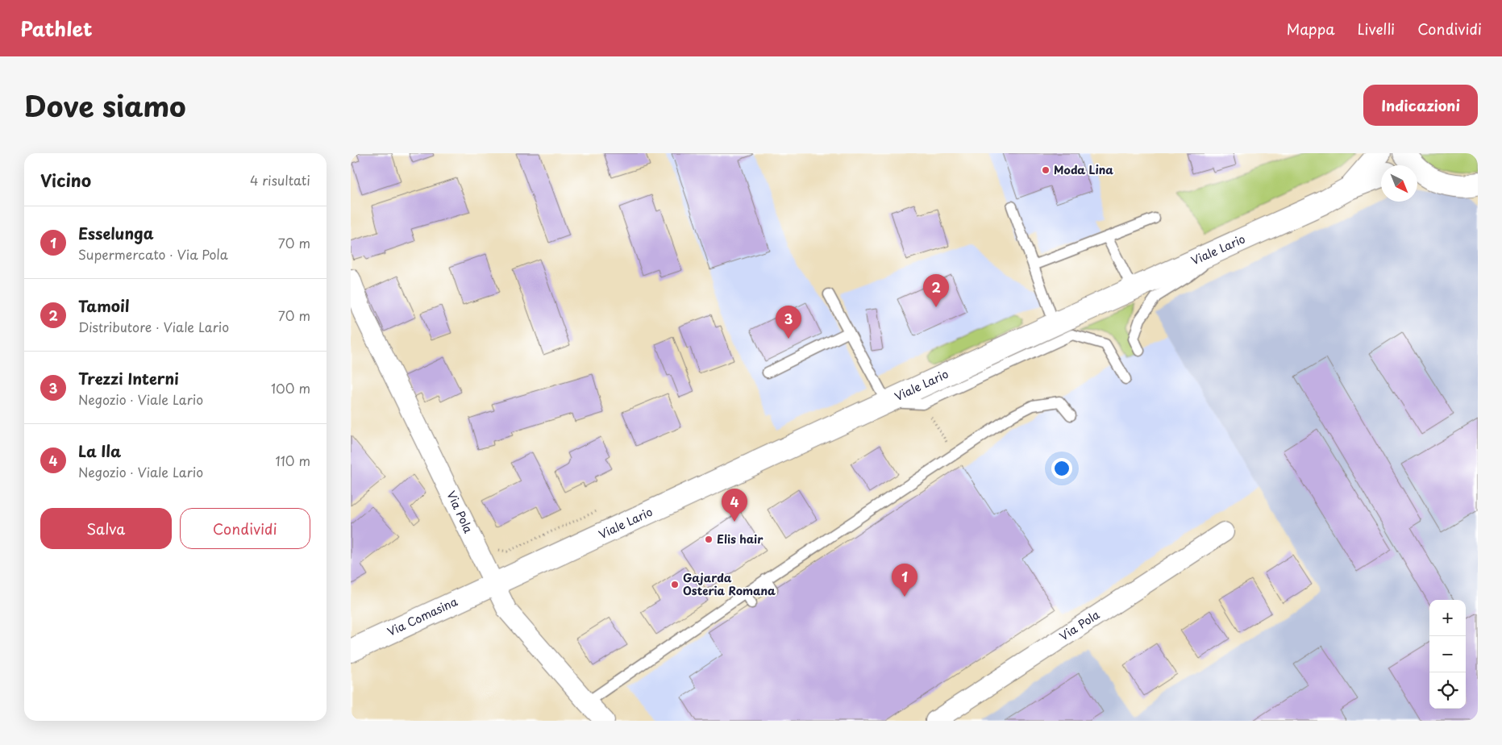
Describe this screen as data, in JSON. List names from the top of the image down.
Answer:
{
  "streets": {
    "main road": ["Viale Lario", "Via Comasina"],
    "street": ["Via Pola"]
  },
  "crossings": [
    ["Viale Lario", "Via Pola"],
    ["Viale Lario", "Via Comasina"],
    ["Via Pola", "Via Comasina"]
  ],
  "places": ["Moda Lina", "Elis hair", "Gajarda Osteria Romana"],
  "north": "bottom right",
  "page": {
    "header": "Pathlet",
    "nav": ["Mappa", "Livelli", "Condividi"],
    "title": "Dove siamo",
    "buttons": [
      "Indicazioni",
      ["Salva", "Condividi"]
    ],
    "heading": ["Vicino", "4 risultati"],
    "list": [
      {
        "mark": "1",
        "name": "Esselunga",
        "note": "Supermercato · Via Pola",
        "value": "70 m"
      },
      {
        "mark": "2",
        "name": "Tamoil",
        "note": "Distributore · Viale Lario",
        "value": "70 m"
      },
      {
        "mark": "3",
        "name": "Trezzi Interni",
        "note": "Negozio · Viale Lario",
        "value": "100 m"
      },
      {
        "mark": "4",
        "name": "La Ila",
        "note": "Negozio · Viale Lario",
        "value": "110 m"
      }
    ],
    "pins": [
      "2",
      "3",
      "4",
      "1"
    ],
    "map_buttons": ["+", "−"]
  }
}
